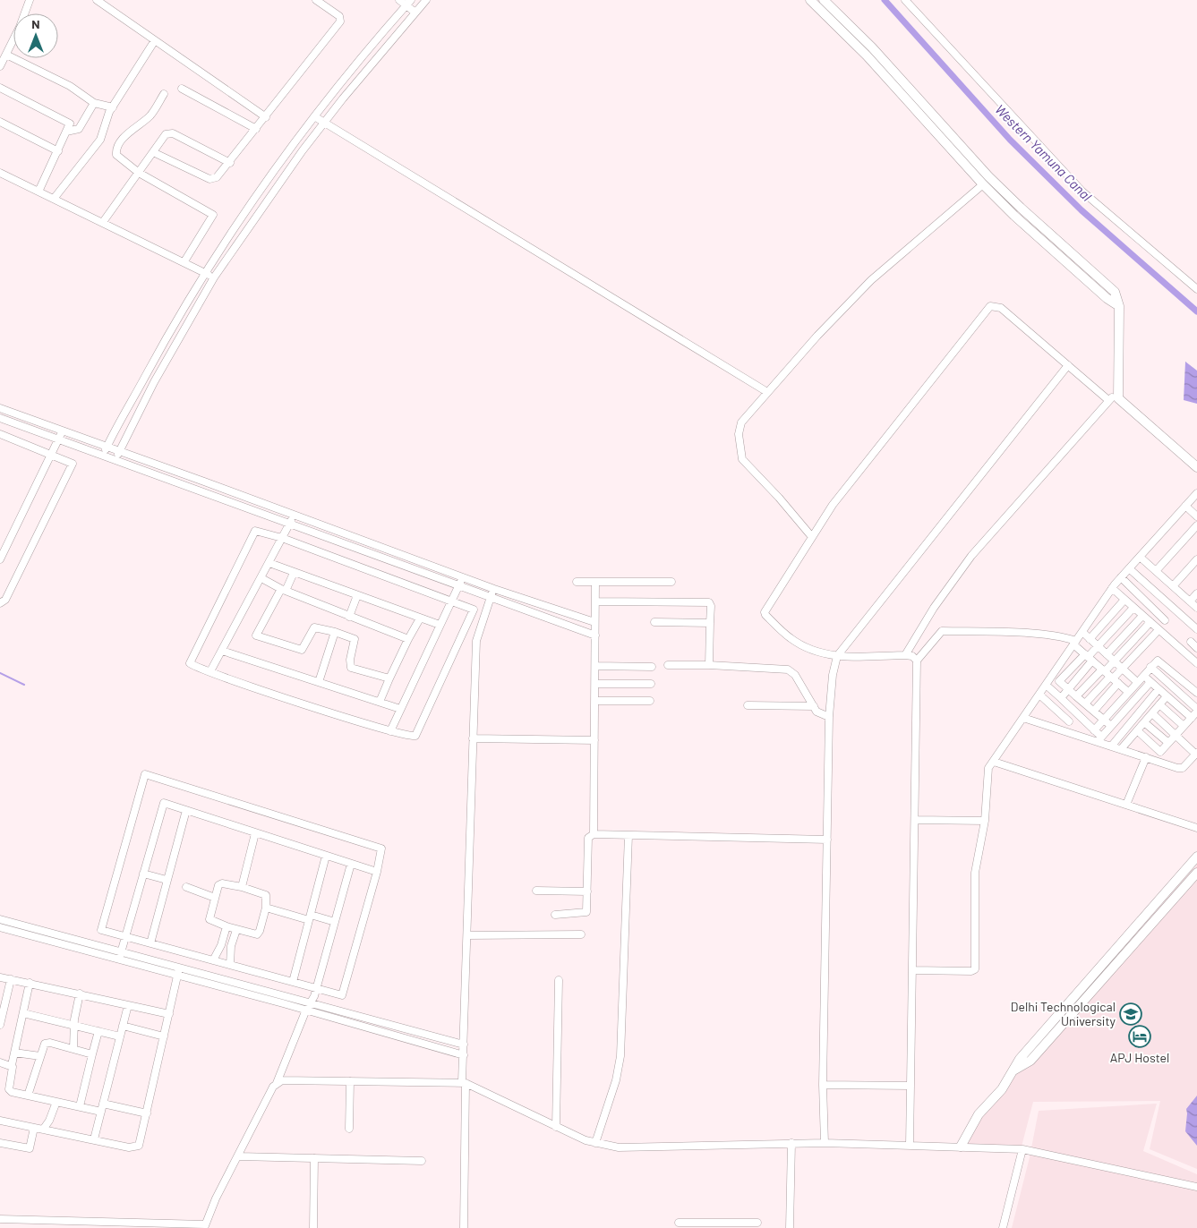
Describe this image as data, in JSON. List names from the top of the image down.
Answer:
{
  "water": ["Western Yamuna Canal"],
  "places": {
    "school or university": ["Delhi Technological University"],
    "hotel": ["APJ Hostel"]
  },
  "north": "top"
}
